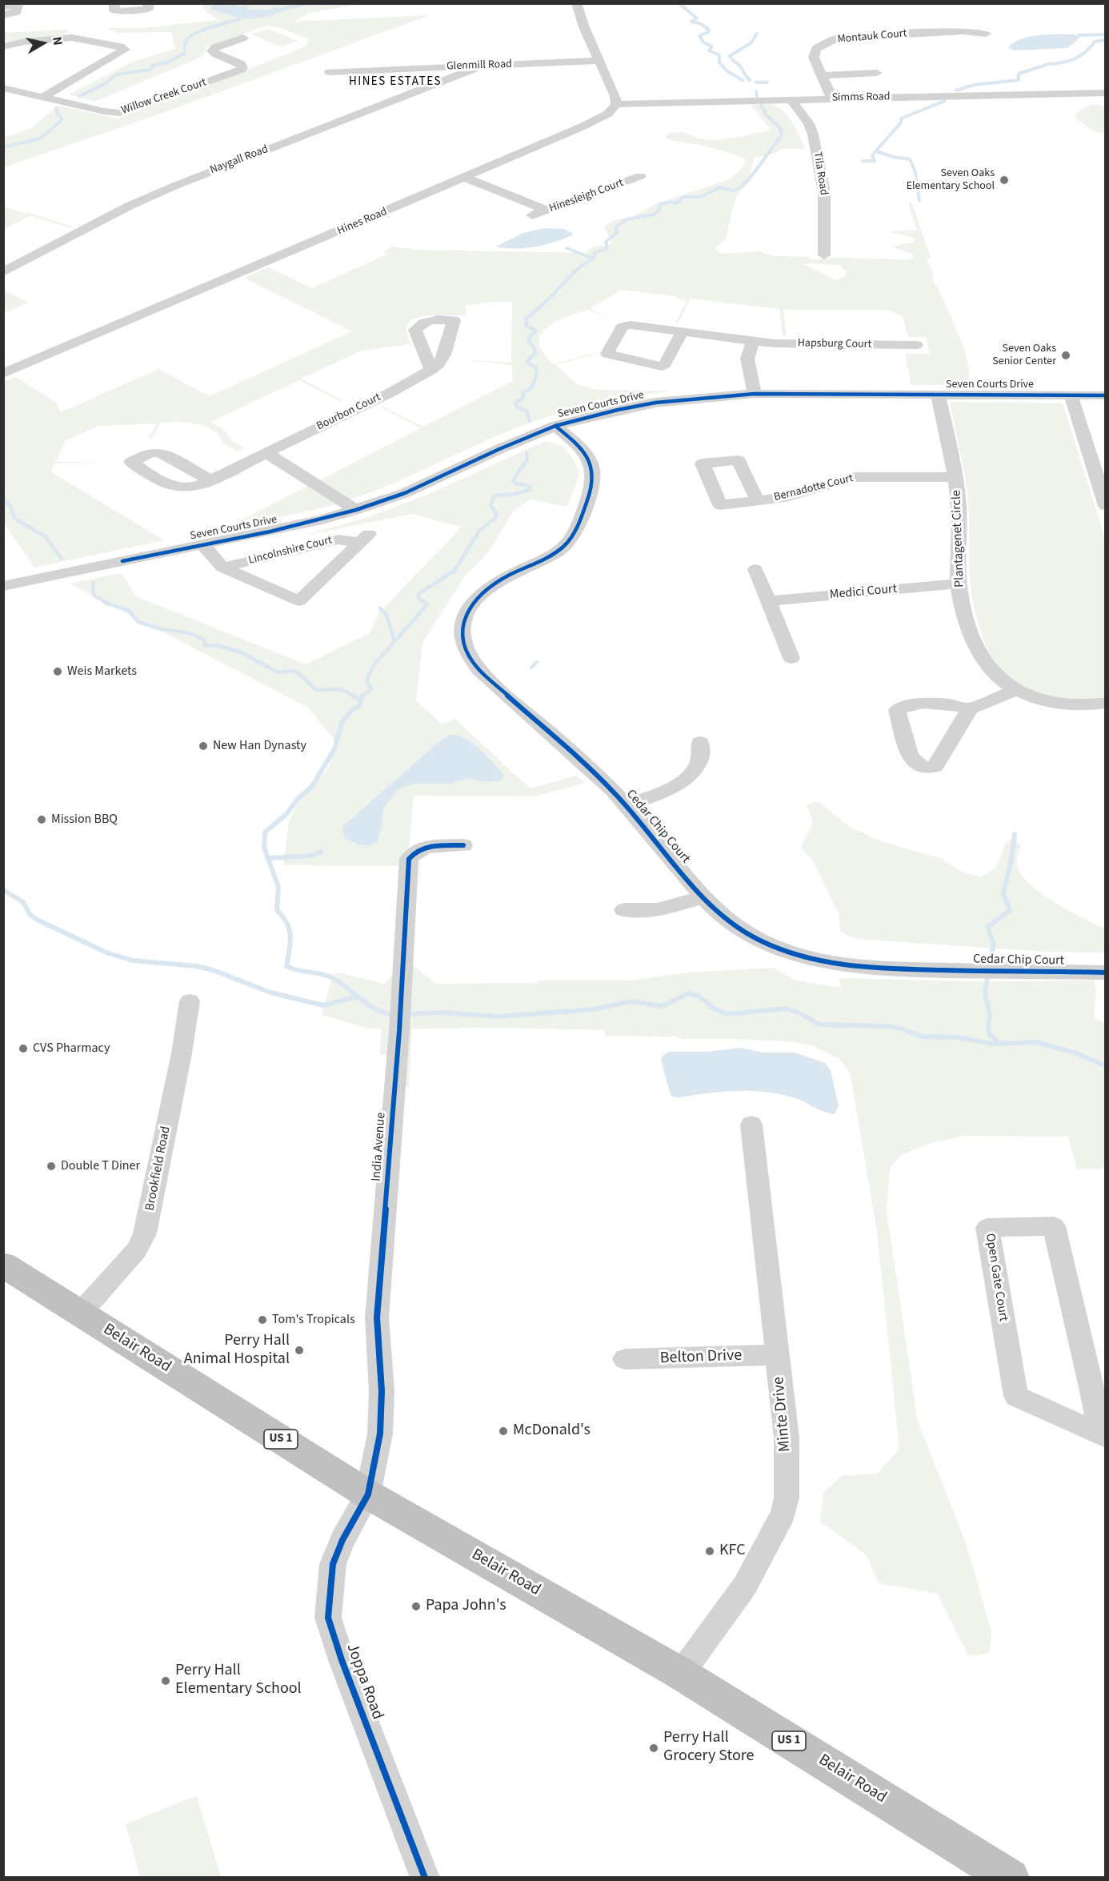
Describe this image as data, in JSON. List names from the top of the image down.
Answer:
{
  "streets": {
    "highway": ["Belair Road", "US 1"],
    "street": [
      "Montauk Court",
      "Glenmill Road",
      "Willow Creek Court",
      "Simms Road",
      "Naygall Road",
      "Tila Road",
      "Hinesleigh Court",
      "Hines Road",
      "Hapsburg Court",
      "Seven Courts Drive",
      "Bourbon Court",
      "Bernadotte Court",
      "Plantagenet Circle",
      "Lincolnshire Court",
      "Medici Court",
      "Cedar Chip Court",
      "India Avenue",
      "Brookfield Road",
      "Open Gate Court",
      "Belton Drive",
      "Minte Drive",
      "Joppa Road"
    ]
  },
  "crossings": [
    ["Montauk Court", "Simms Road"],
    ["Glenmill Road", "Naygall Road"],
    ["Simms Road", "Tila Road"],
    ["Simms Road", "Hines Road"],
    ["Seven Courts Drive", "Plantagenet Circle"],
    ["Seven Courts Drive", "Lincolnshire Court"],
    ["Seven Courts Drive", "Cedar Chip Court"],
    ["Bernadotte Court", "Plantagenet Circle"],
    ["Plantagenet Circle", "Medici Court"],
    ["India Avenue", "Belair Road"],
    ["India Avenue", "Joppa Road"],
    ["Brookfield Road", "Belair Road"],
    ["Belair Road", "Minte Drive"],
    ["Belair Road", "Joppa Road"],
    ["Belton Drive", "Minte Drive"]
  ],
  "districts": ["HINES ESTATES"],
  "places": [
    "Seven Oaks Elementary School",
    "Seven Oaks Senior Center",
    "Weis Markets",
    "New Han Dynasty",
    "Mission BBQ",
    "CVS Pharmacy",
    "Double T Diner",
    "Tom's Tropicals",
    "Perry Hall Animal Hospital",
    "McDonald's",
    "KFC",
    "Papa John's",
    "Perry Hall Elementary School",
    "Perry Hall Grocery Store"
  ],
  "north": "right"
}
